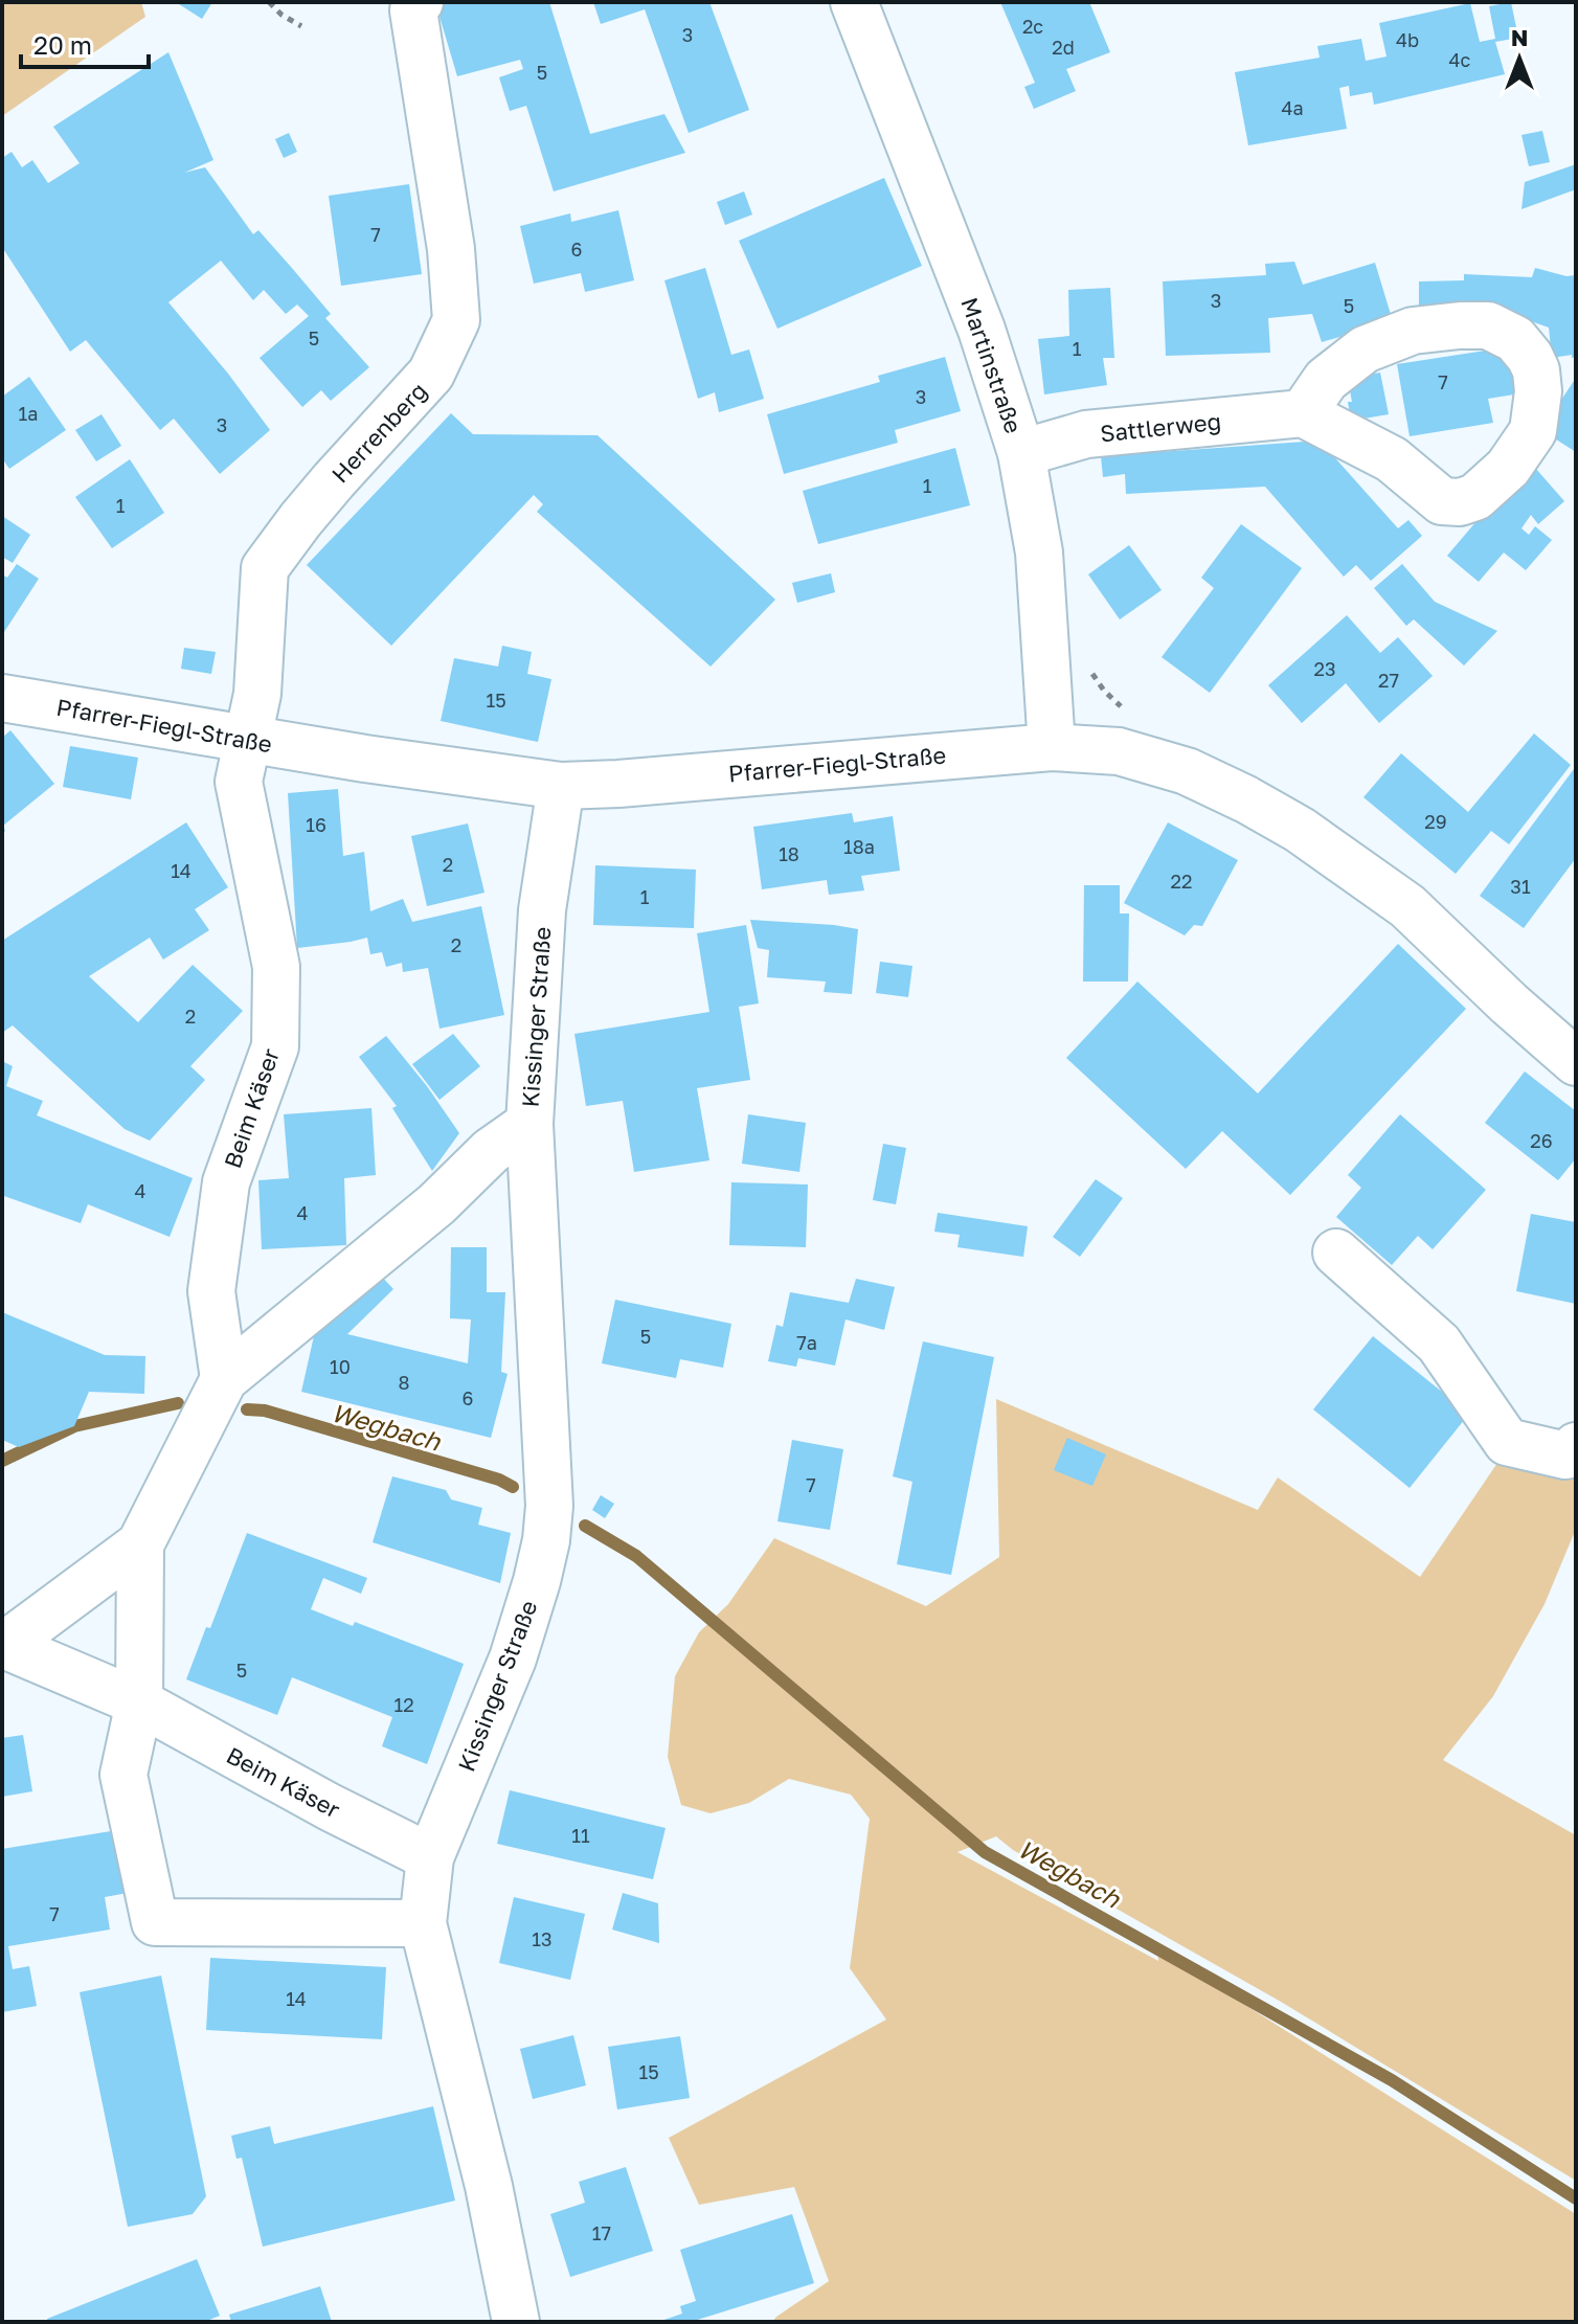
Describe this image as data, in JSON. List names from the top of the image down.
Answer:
{
  "streets": {
    "street": [
      "Martinstraße",
      "Sattlerweg",
      "Herrenberg",
      "Pfarrer-Fiegl-Straße",
      "Kissinger Straße",
      "Beim Käser"
    ]
  },
  "crossings": [
    ["Martinstraße", "Sattlerweg"],
    ["Martinstraße", "Pfarrer-Fiegl-Straße"],
    ["Herrenberg", "Pfarrer-Fiegl-Straße"],
    ["Herrenberg", "Beim Käser"],
    ["Pfarrer-Fiegl-Straße", "Kissinger Straße"],
    ["Pfarrer-Fiegl-Straße", "Beim Käser"],
    ["Kissinger Straße", "Beim Käser"]
  ],
  "water": ["Wegbach"],
  "house_numbers": [
    "2c",
    "3",
    "4b",
    "2d",
    "4c",
    "5",
    "4a",
    "7",
    "6",
    "3",
    "5",
    "5",
    "1",
    "7",
    "3",
    "1a",
    "3",
    "1",
    "1",
    "23",
    "27",
    "15",
    "29",
    "16",
    "18a",
    "18",
    "2",
    "14",
    "22",
    "31",
    "1",
    "2",
    "2",
    "26",
    "4",
    "4",
    "5",
    "7a",
    "10",
    "8",
    "6",
    "7",
    "5",
    "12",
    "11",
    "7",
    "13",
    "14",
    "15",
    "17"
  ],
  "scale_bar": "20 m",
  "north": "top"
}
